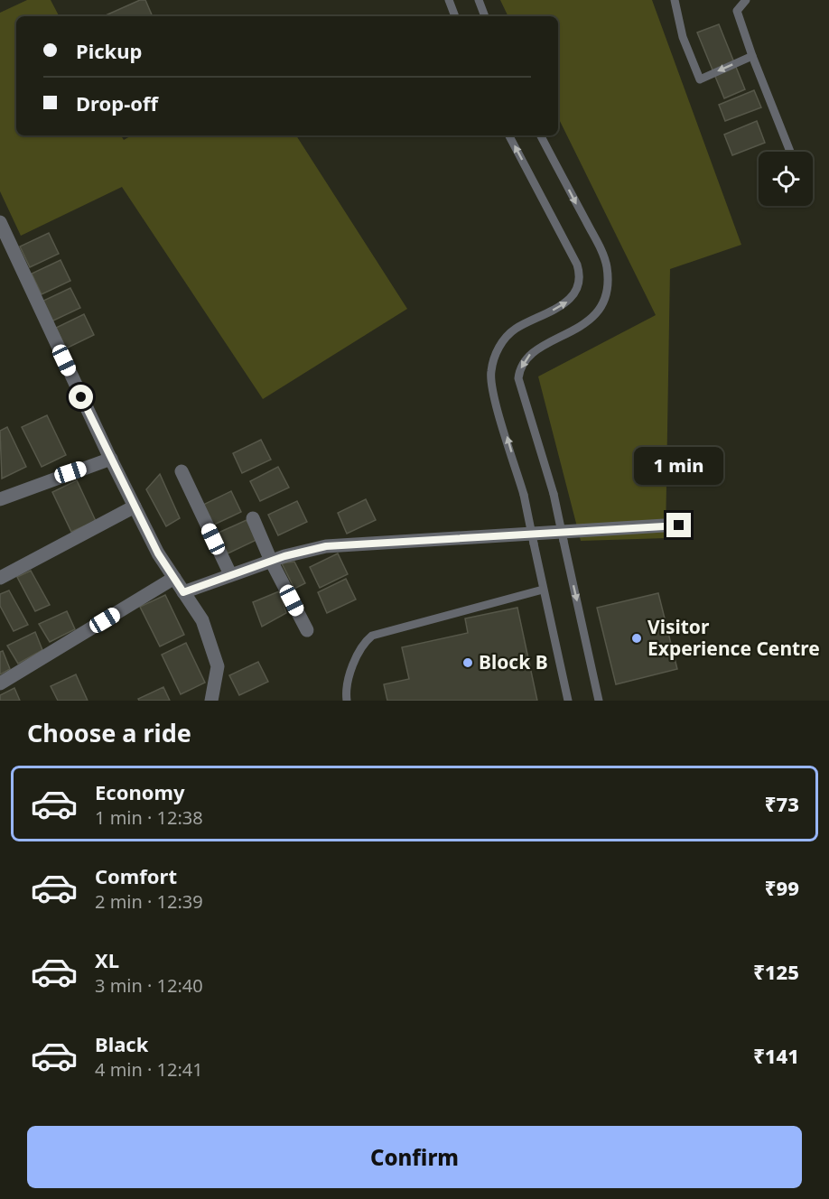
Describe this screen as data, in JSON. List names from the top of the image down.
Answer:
{
  "places": ["Visitor Experience Centre", "Block B"],
  "page": {
    "banner": ["Pickup", "Drop-off"],
    "bubble": "1 min",
    "heading": "Choose a ride",
    "list": [
      {
        "name": "Economy",
        "note": "1 min · 12:38",
        "value": "₹73"
      },
      {
        "name": "Comfort",
        "note": "2 min · 12:39",
        "value": "₹99"
      },
      {
        "name": "XL",
        "note": "3 min · 12:40",
        "value": "₹125"
      },
      {
        "name": "Black",
        "note": "4 min · 12:41",
        "value": "₹141"
      }
    ],
    "buttons": "Confirm"
  }
}
